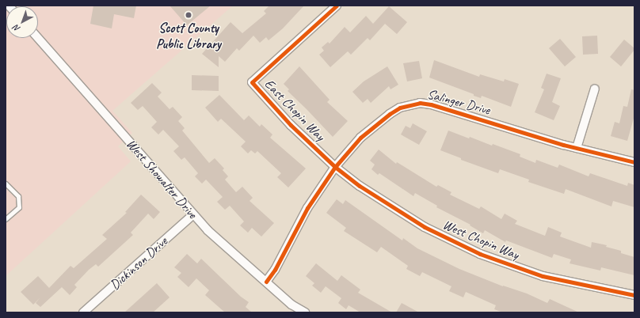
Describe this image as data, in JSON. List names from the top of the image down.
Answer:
{
  "streets": {
    "street": [
      "Salinger Drive",
      "East Chopin Way",
      "West Showalter Drive",
      "West Chopin Way",
      "Dickinson Drive"
    ]
  },
  "crossings": [
    ["Salinger Drive", "East Chopin Way"],
    ["Salinger Drive", "West Showalter Drive"],
    ["Salinger Drive", "West Chopin Way"],
    ["East Chopin Way", "West Chopin Way"],
    ["West Showalter Drive", "Dickinson Drive"]
  ],
  "places": ["Scott County Public Library"],
  "north": "bottom left"
}
